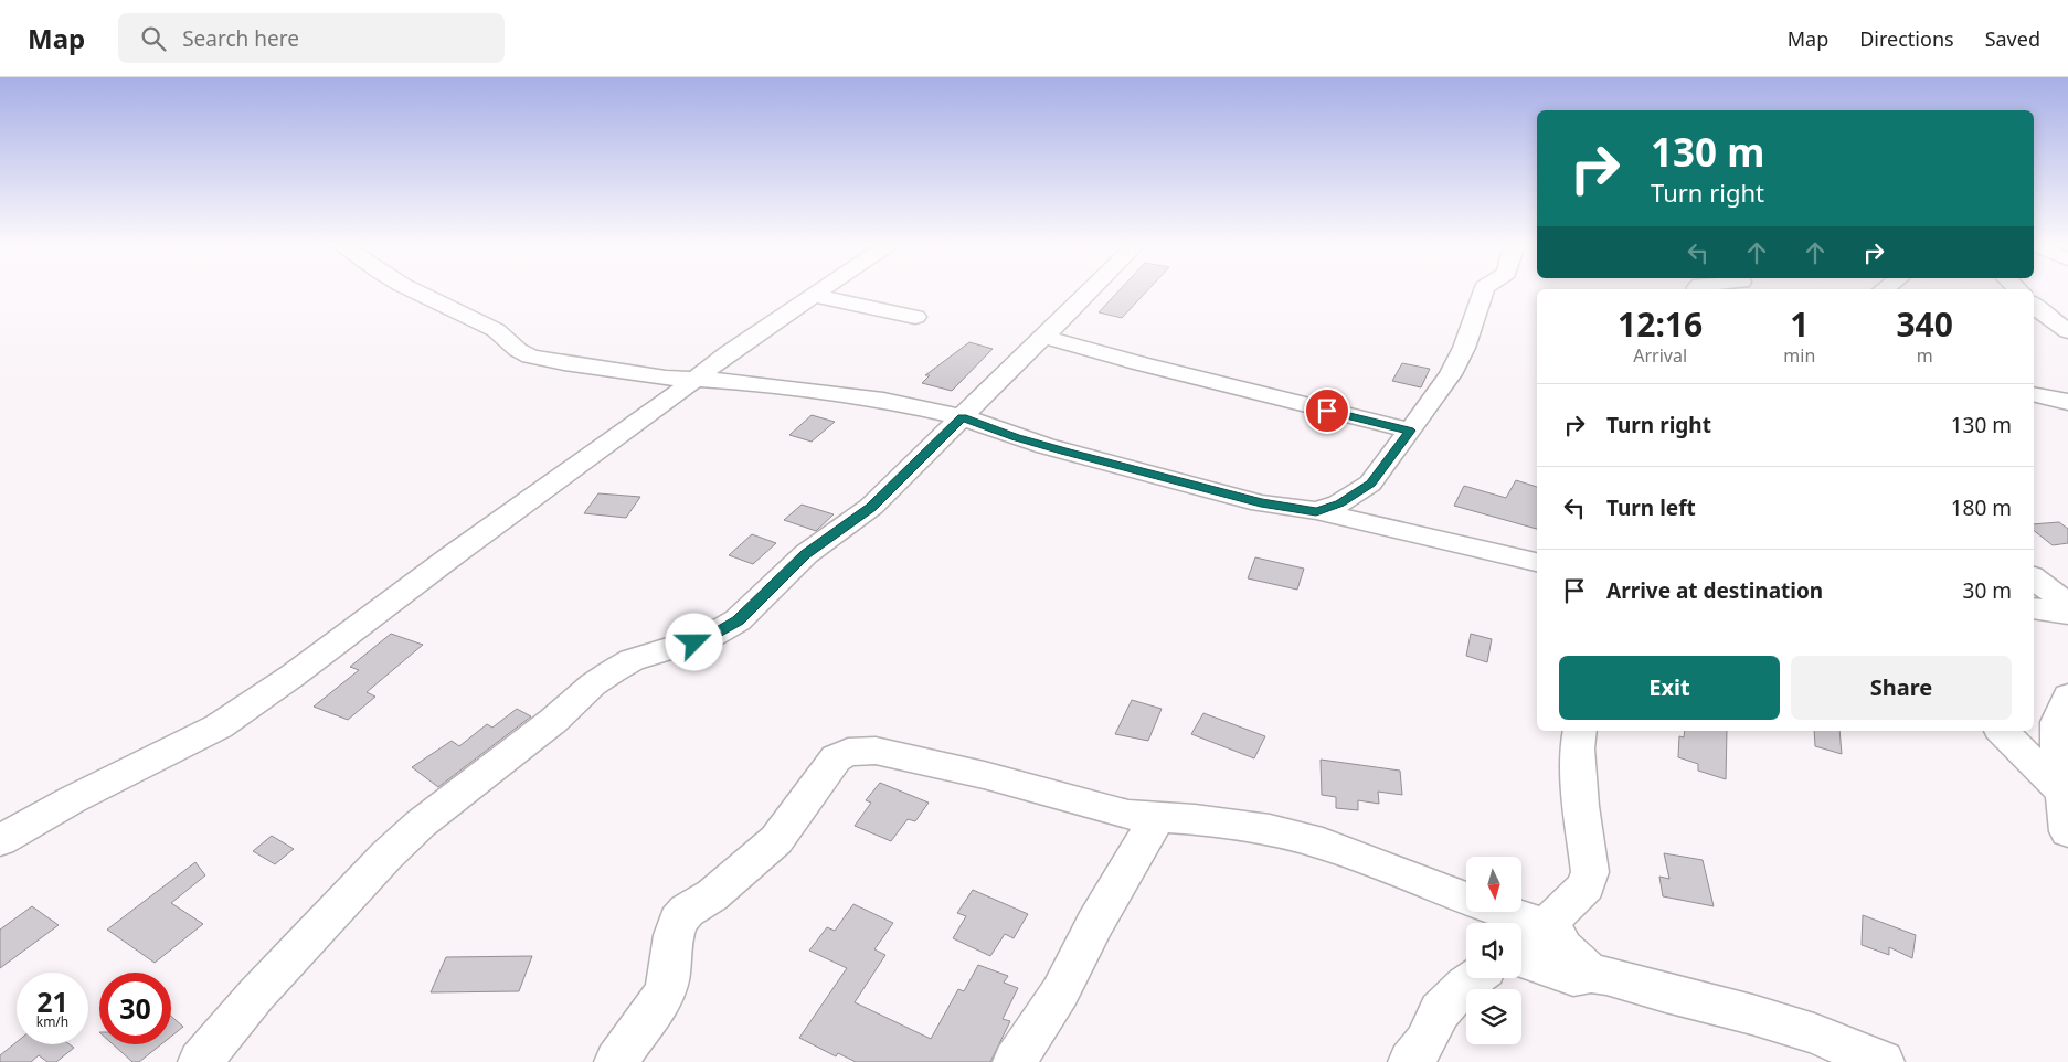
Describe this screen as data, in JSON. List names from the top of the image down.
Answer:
{
  "north": "bottom",
  "page": {
    "header": "Map",
    "search": "Search here",
    "nav": ["Map", "Directions", "Saved"],
    "turn": ["130 m", "Turn right"],
    "eta": [
      "12:16",
      "Arrival",
      "1",
      "min",
      "340",
      "m"
    ],
    "list": [
      {
        "name": "Turn right",
        "value": "130 m"
      },
      {
        "name": "Turn left",
        "value": "180 m"
      },
      {
        "name": "Arrive at destination",
        "value": "30 m"
      }
    ],
    "buttons": ["Exit", "Share"],
    "speed": "21 km/h",
    "limit": "30"
  }
}
